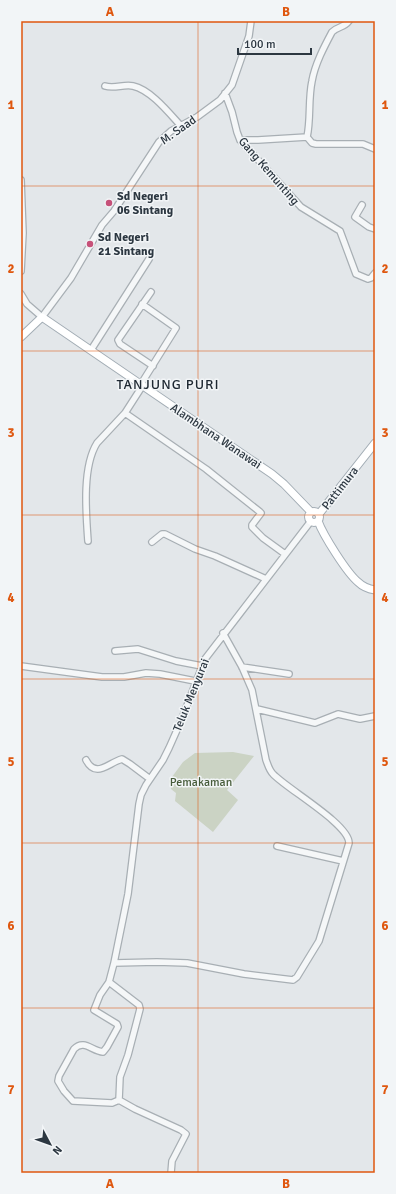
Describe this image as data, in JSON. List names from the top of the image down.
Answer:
{
  "streets": {
    "main road": ["Alambhana Wanawai", "Pattimura"],
    "street": ["M. Saad", "Gang Kemunting", "Teluk Menyurai"]
  },
  "crossings": [
    ["M. Saad", "Gang Kemunting"],
    ["M. Saad", "Alambhana Wanawai"],
    ["Alambhana Wanawai", "Pattimura"],
    ["Alambhana Wanawai", "Teluk Menyurai"],
    ["Pattimura", "Teluk Menyurai"]
  ],
  "districts": ["TANJUNG PURI"],
  "parks": ["Pemakaman"],
  "places": ["Sd Negeri 06 Sintang", "Sd Negeri 21 Sintang"],
  "scale_bar": "100 m",
  "north": "bottom right",
  "grid": {
    "columns": ["A", "B"],
    "rows": [
      "1",
      "2",
      "3",
      "4",
      "5",
      "6",
      "7"
    ]
  }
}
